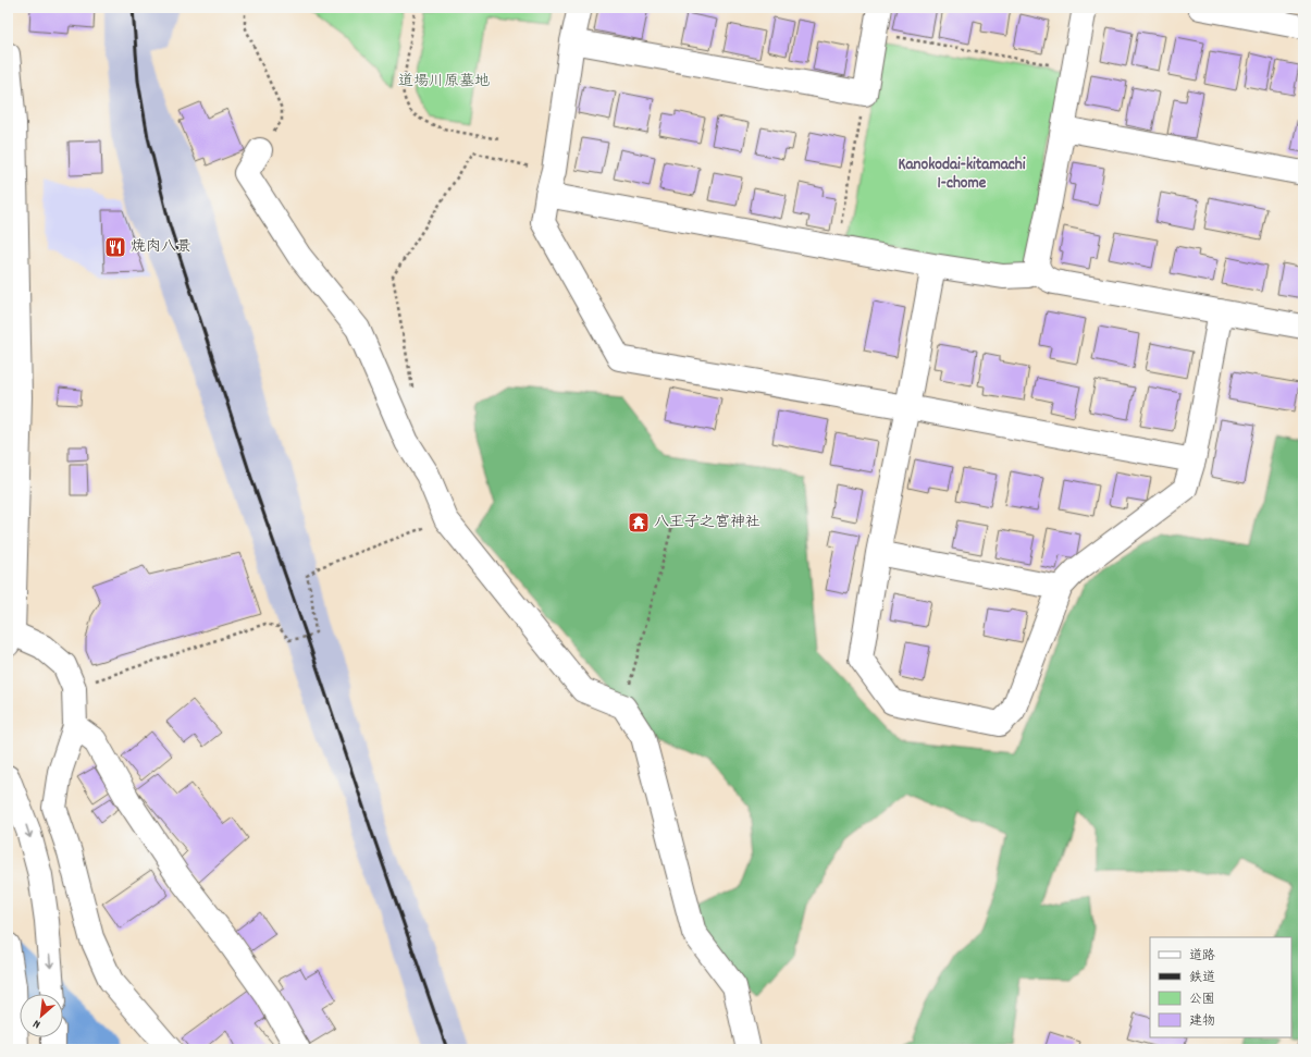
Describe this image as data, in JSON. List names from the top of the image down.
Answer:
{
  "districts": ["Kanokodai-kitamachi 1-chome"],
  "parks": ["道場川原墓地"],
  "places": {
    "restaurant": ["焼肉八景"],
    "temple": ["八王子之宮神社"]
  },
  "legend": [
    "道路",
    "鉄道",
    "公園",
    "建物"
  ],
  "north": "bottom left"
}
